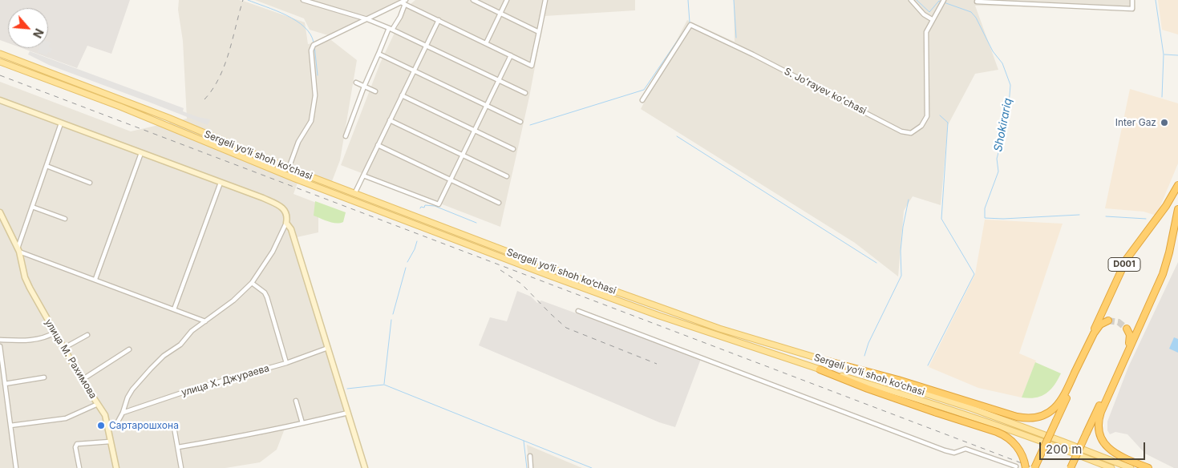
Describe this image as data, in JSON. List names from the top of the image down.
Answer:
{
  "streets": {
    "highway": ["D001"],
    "main road": ["Sergeli yo‘li shoh ko‘chasi"],
    "street": ["S. Joʻrayev koʻchasi", "улица М. Рахимова", "улица Х. Джураева"]
  },
  "water": ["Shokirariq"],
  "places": ["Inter Gaz", "Сартарошхона"],
  "scale_bar": "200 m",
  "north": "bottom right"
}
